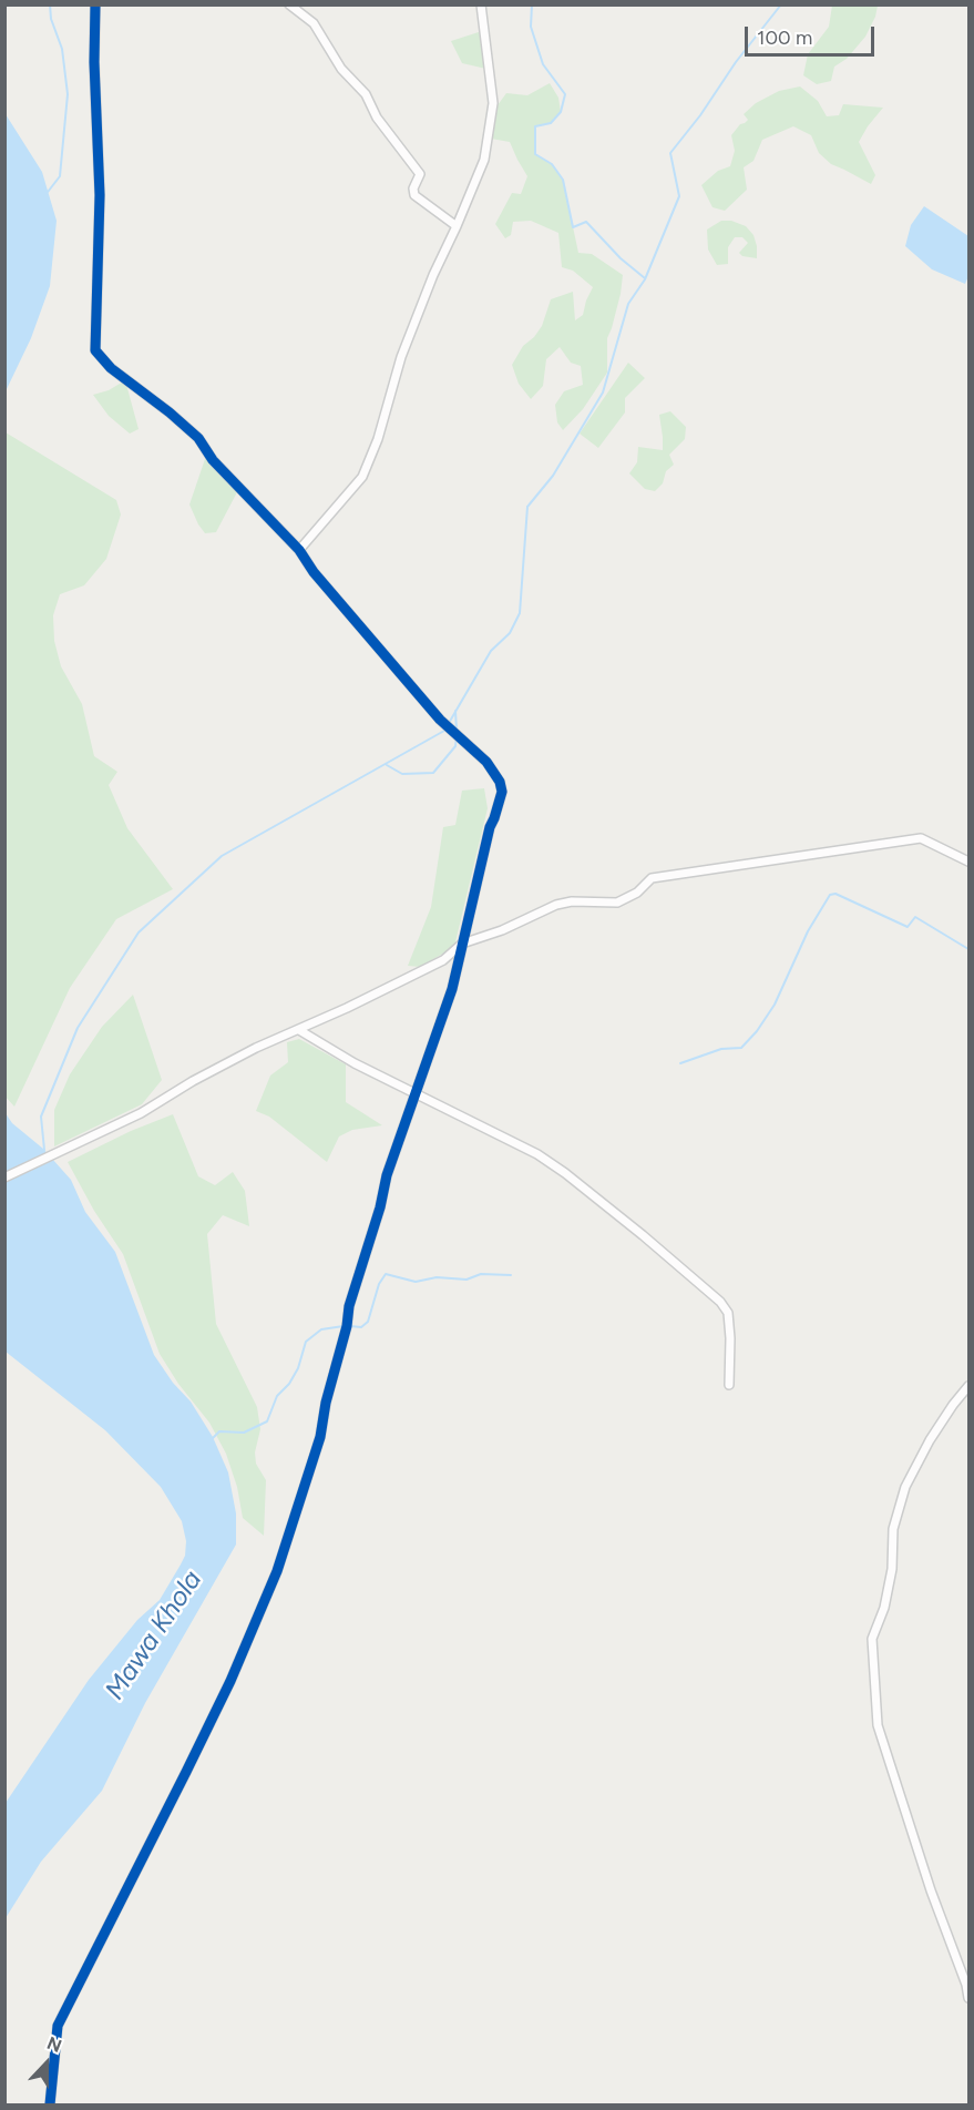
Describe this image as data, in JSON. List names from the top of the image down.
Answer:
{
  "water": ["Mawa Khola"],
  "scale_bar": "100 m",
  "north": "top"
}
